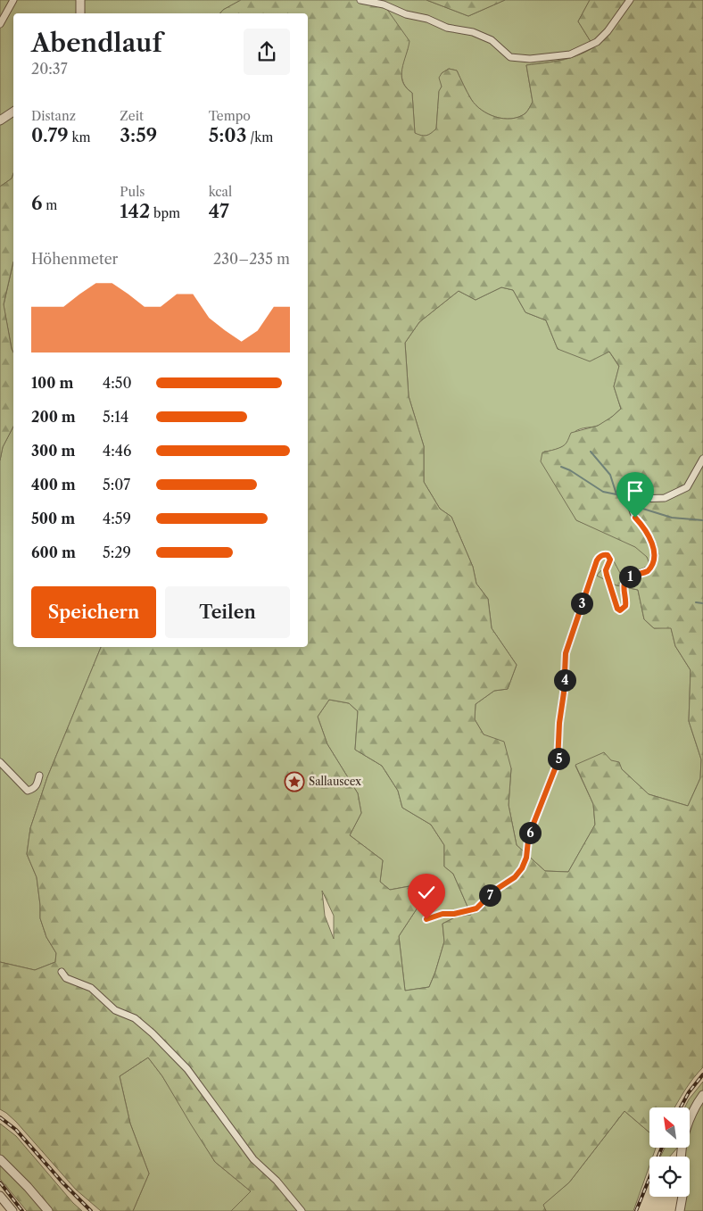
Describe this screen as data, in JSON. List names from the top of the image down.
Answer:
{
  "places": {
    "place": ["Sallauscex"]
  },
  "north": "top left",
  "page": {
    "heading": ["Abendlauf", "20:37"],
    "stats": [
      ["Distanz", "0.79 km"],
      ["Zeit", "3:59"],
      ["Tempo", "5:03 /km"],
      ["6 m"],
      ["Puls", "142 bpm"],
      ["kcal", "47"]
    ],
    "chart": ["Höhenmeter", "230–235 m"],
    "list": [
      {
        "name": "100 m",
        "note": "4:50"
      },
      {
        "name": "200 m",
        "note": "5:14"
      },
      {
        "name": "300 m",
        "note": "4:46"
      },
      {
        "name": "400 m",
        "note": "5:07"
      },
      {
        "name": "500 m",
        "note": "4:59"
      },
      {
        "name": "600 m",
        "note": "5:29"
      }
    ],
    "pins": [
      "1",
      "3",
      "4",
      "5",
      "6",
      "7"
    ],
    "buttons": ["Speichern", "Teilen"]
  }
}
